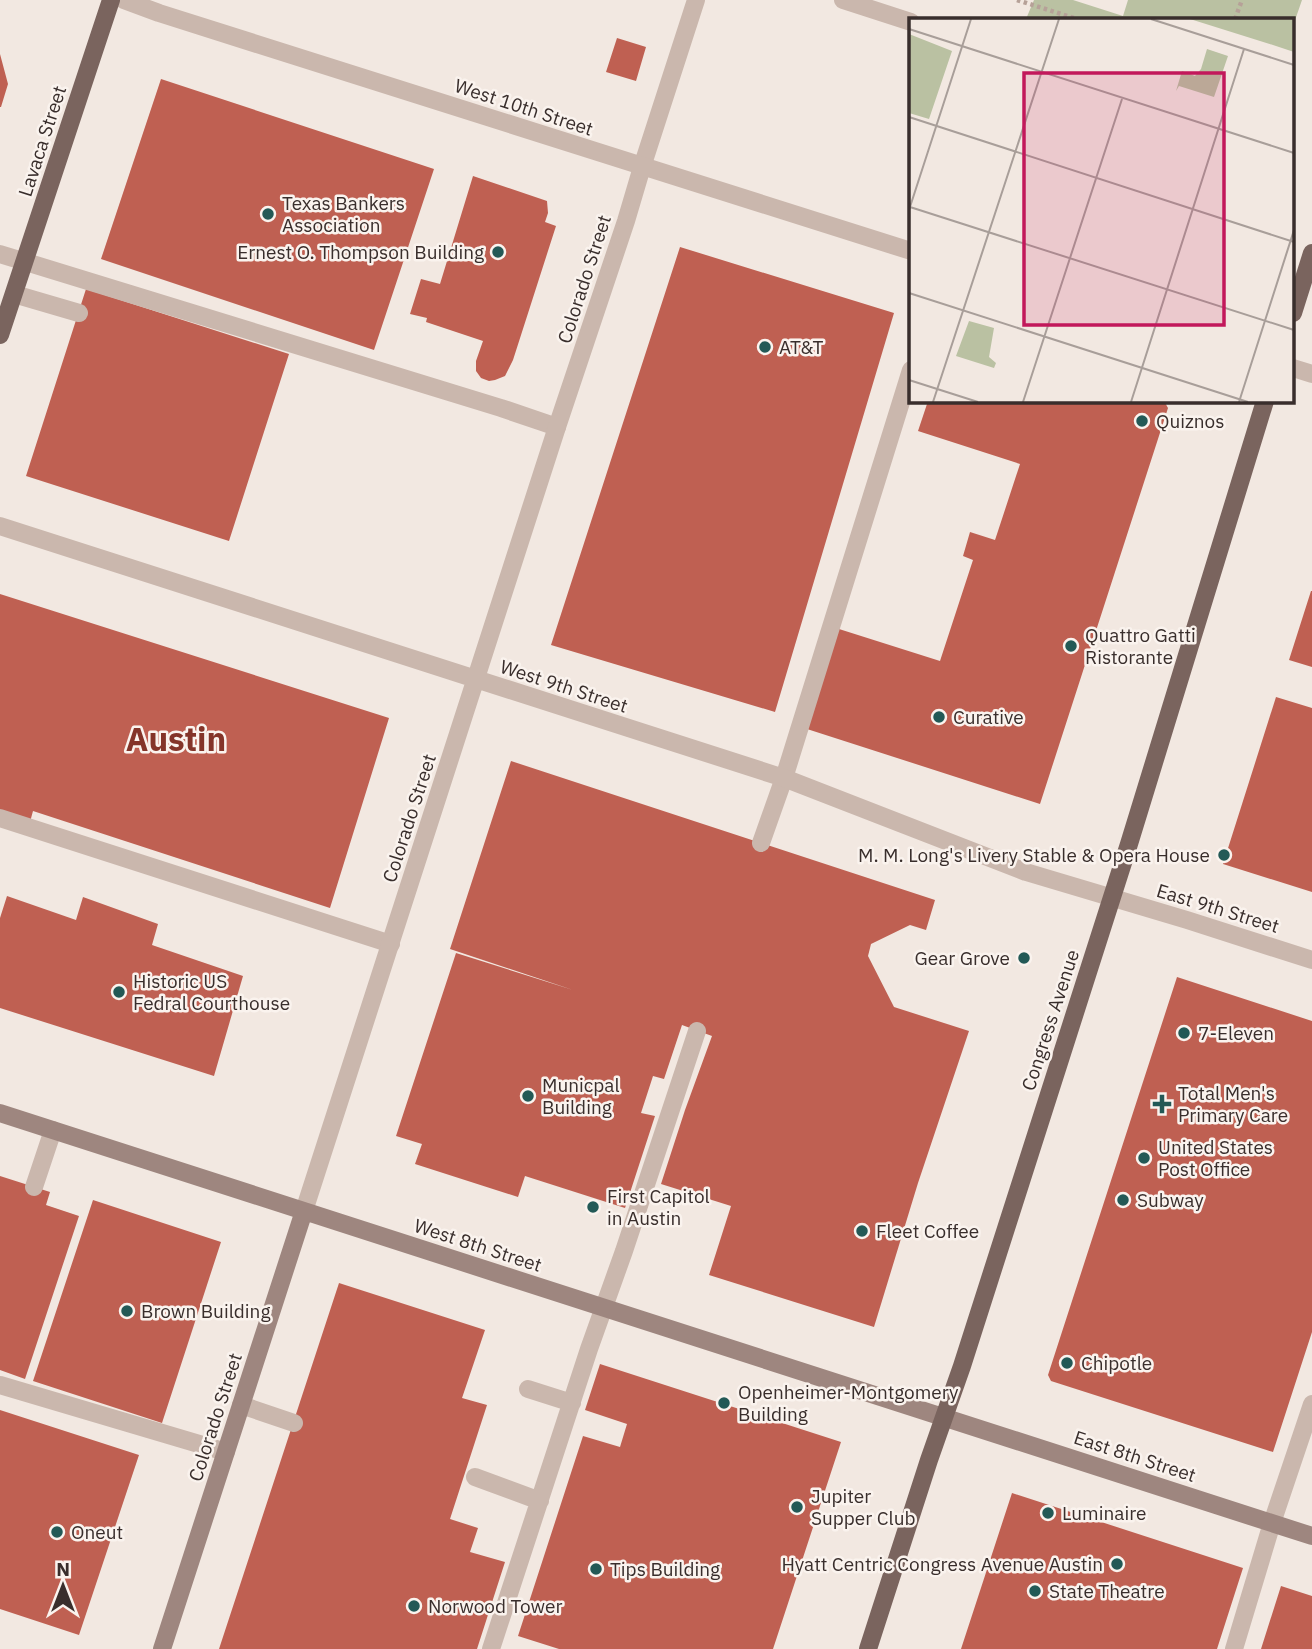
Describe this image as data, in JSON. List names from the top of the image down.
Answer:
{
  "streets": {
    "main road": [
      "Lavaca Street",
      "Colorado Street",
      "Congress Avenue",
      "West 8th Street",
      "East 8th Street"
    ],
    "street": ["West 10th Street", "West 9th Street", "East 9th Street"]
  },
  "crossings": [
    ["West 10th Street", "Colorado Street"],
    ["Colorado Street", "West 9th Street"],
    ["Colorado Street", "West 8th Street"],
    ["West 9th Street", "East 9th Street"],
    ["West 9th Street", "Congress Avenue"],
    ["East 9th Street", "Congress Avenue"],
    ["Congress Avenue", "West 8th Street"],
    ["Congress Avenue", "East 8th Street"],
    ["West 8th Street", "East 8th Street"]
  ],
  "districts": ["Austin"],
  "places": {
    "other": [
      "Texas Bankers Association",
      "Ernest O. Thompson Building",
      "AT&T",
      "Quiznos",
      "Quattro Gatti Ristorante",
      "Curative",
      "M. M. Long's Livery Stable & Opera House",
      "Gear Grove",
      "Historic US Fedral Courthouse",
      "7-Eleven",
      "Municpal Building",
      "United States Post Office",
      "Subway",
      "First Capitol in Austin",
      "Fleet Coffee",
      "Brown Building",
      "Chipotle",
      "Openheimer-Montgomery Building",
      "Jupiter Supper Club",
      "Luminaire",
      "Oneut",
      "Hyatt Centric Congress Avenue Austin",
      "Tips Building",
      "State Theatre",
      "Norwood Tower"
    ],
    "health": ["Total Men's Primary Care"]
  },
  "north": "top"
}
